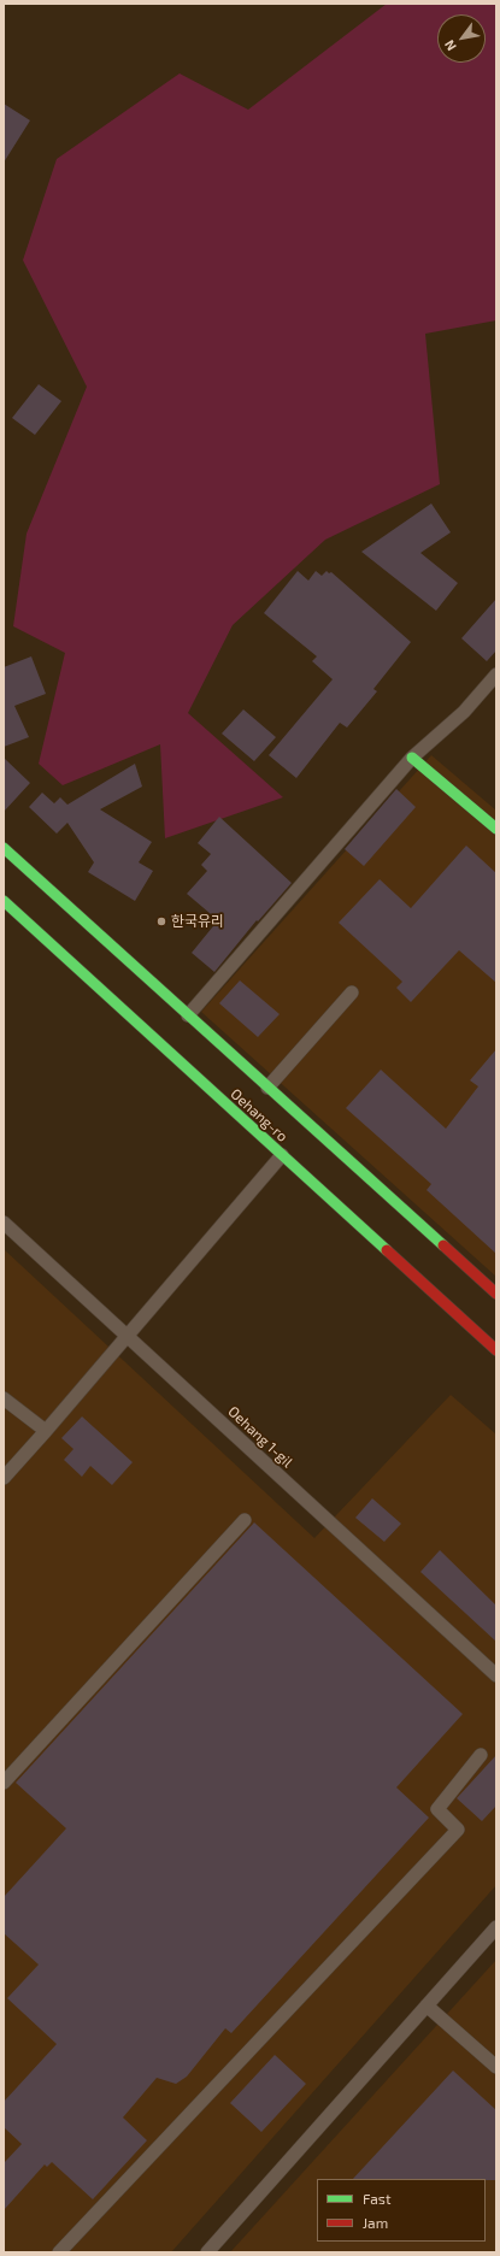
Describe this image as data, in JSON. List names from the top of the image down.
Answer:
{
  "streets": {
    "main road": ["Oehang-ro"],
    "lane": ["Oehang 1-gil"]
  },
  "places": ["한국유리"],
  "legend": ["Fast", "Jam"],
  "north": "bottom left"
}
